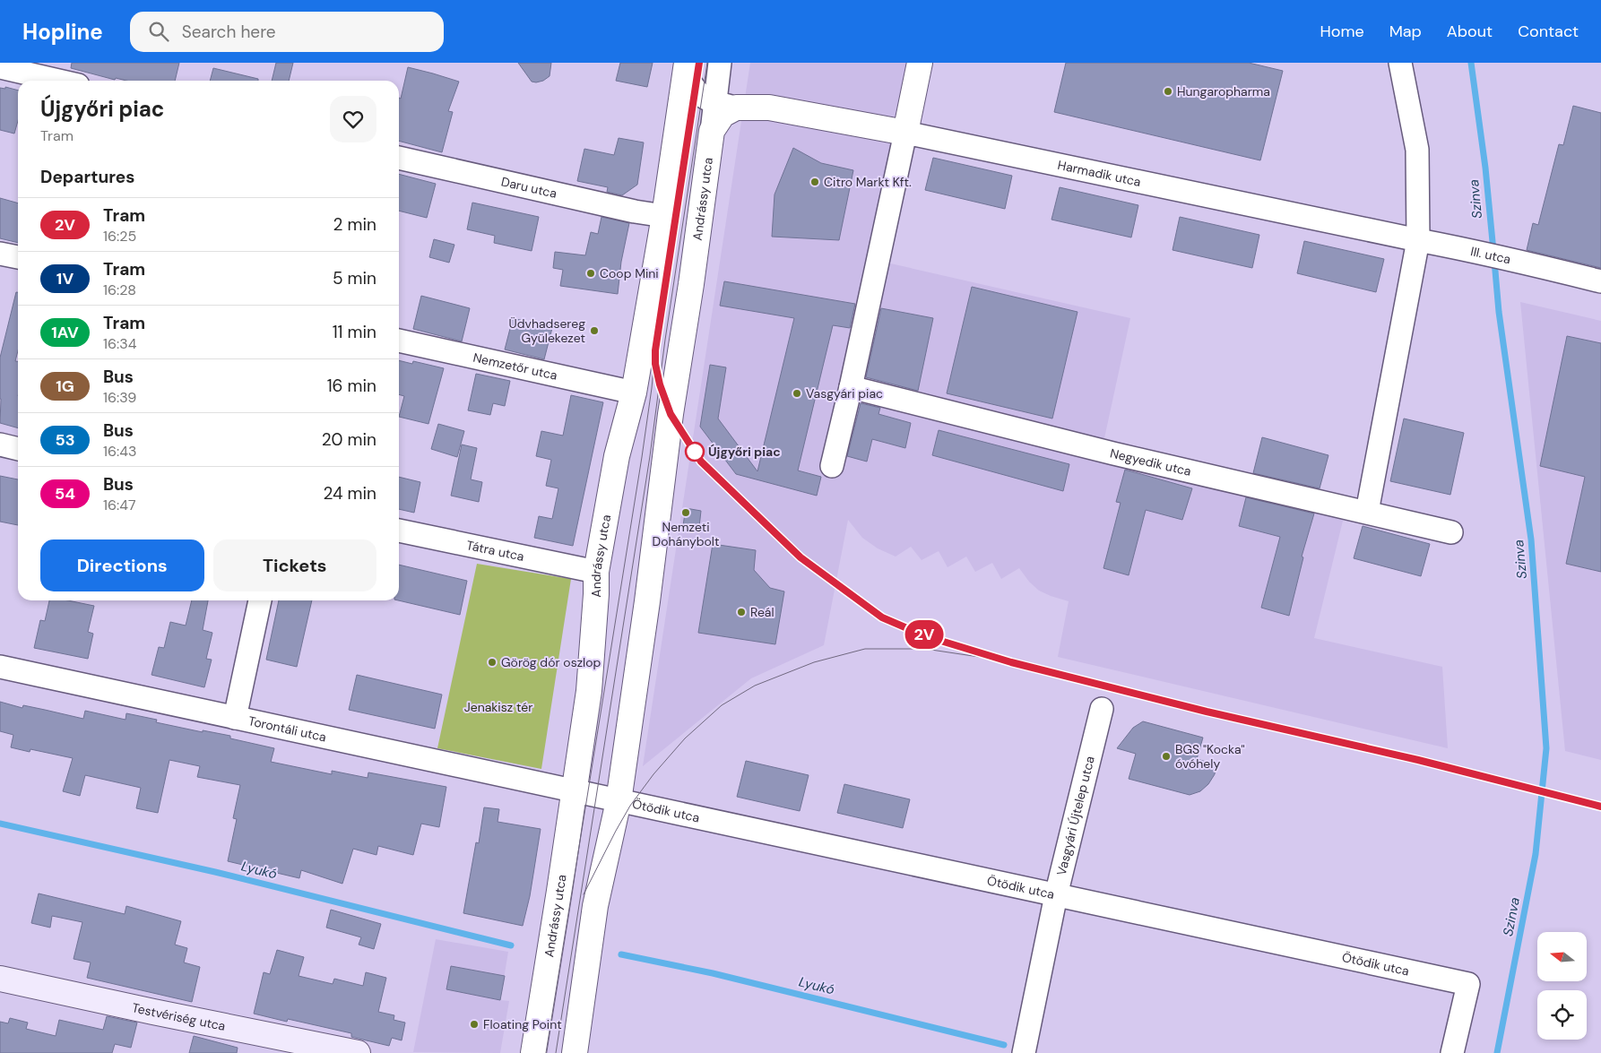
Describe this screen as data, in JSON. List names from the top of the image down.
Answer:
{
  "streets": {
    "main road": ["Testvériség utca"],
    "street": [
      "Harmadik utca",
      "Daru utca",
      "Andrássy utca",
      "III. utca",
      "Nemzetőr utca",
      "Negyedik utca",
      "Tátra utca",
      "Torontáli utca",
      "Ötödik utca",
      "Vasgyári Újtelep utca"
    ]
  },
  "crossings": [
    ["Harmadik utca", "Andrássy utca"],
    ["Harmadik utca", "III. utca"],
    ["Daru utca", "Andrássy utca"],
    ["Andrássy utca", "Nemzetőr utca"],
    ["Andrássy utca", "Tátra utca"],
    ["Andrássy utca", "Torontáli utca"],
    ["Andrássy utca", "Ötödik utca"],
    ["Torontáli utca", "Ötödik utca"],
    ["Ötödik utca", "Vasgyári Újtelep utca"]
  ],
  "water": ["Szinva", "Lyukó"],
  "parks": ["Jenakisz tér"],
  "places": [
    "Hungaropharma",
    "Citro Markt Kft.",
    "Coop Mini",
    "Üdvhadsereg Gyülekezet",
    "Vasgyári piac",
    "Újgyőri piac",
    "Nemzeti Dohánybolt",
    "Reál",
    "Görög dór oszlop",
    "BGS \"Kocka\" óvóhely",
    "Floating Point"
  ],
  "lines": ["tram line 2V"],
  "north": "left",
  "page": {
    "header": "Hopline",
    "search": "Search here",
    "nav": [
      "Home",
      "Map",
      "About",
      "Contact"
    ],
    "on_map": "2V",
    "heading": [
      ["Újgyőri piac", "Tram"],
      "Departures"
    ],
    "list": [
      {
        "mark": "2V",
        "name": "Tram",
        "note": "16:25",
        "value": "2 min"
      },
      {
        "mark": "1V",
        "name": "Tram",
        "note": "16:28",
        "value": "5 min"
      },
      {
        "mark": "1AV",
        "name": "Tram",
        "note": "16:34",
        "value": "11 min"
      },
      {
        "mark": "1G",
        "name": "Bus",
        "note": "16:39",
        "value": "16 min"
      },
      {
        "mark": "53",
        "name": "Bus",
        "note": "16:43",
        "value": "20 min"
      },
      {
        "mark": "54",
        "name": "Bus",
        "note": "16:47",
        "value": "24 min"
      }
    ],
    "buttons": ["Directions", "Tickets"]
  }
}
